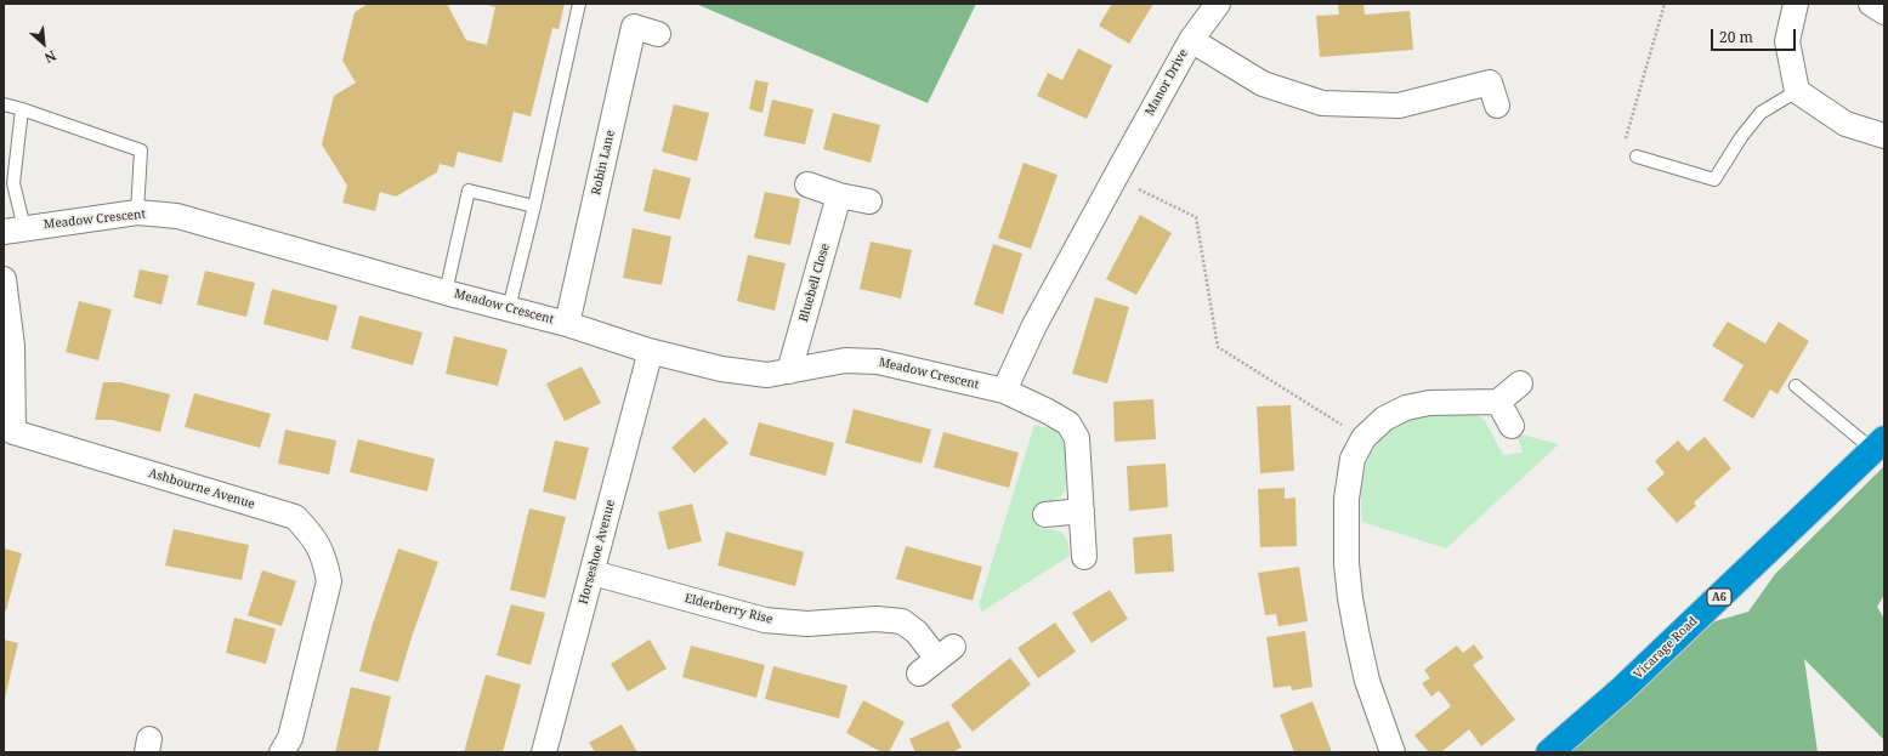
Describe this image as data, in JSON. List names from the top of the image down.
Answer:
{
  "streets": {
    "highway": ["A6", "Vicarage Road"],
    "street": [
      "Manor Drive",
      "Robin Lane",
      "Meadow Crescent",
      "Bluebell Close",
      "Ashbourne Avenue",
      "Horseshoe Avenue",
      "Elderberry Rise"
    ]
  },
  "crossings": [
    ["Manor Drive", "Meadow Crescent"],
    ["Robin Lane", "Meadow Crescent"],
    ["Meadow Crescent", "Bluebell Close"],
    ["Meadow Crescent", "Horseshoe Avenue"],
    ["Horseshoe Avenue", "Elderberry Rise"]
  ],
  "scale_bar": "20 m",
  "north": "bottom right"
}
